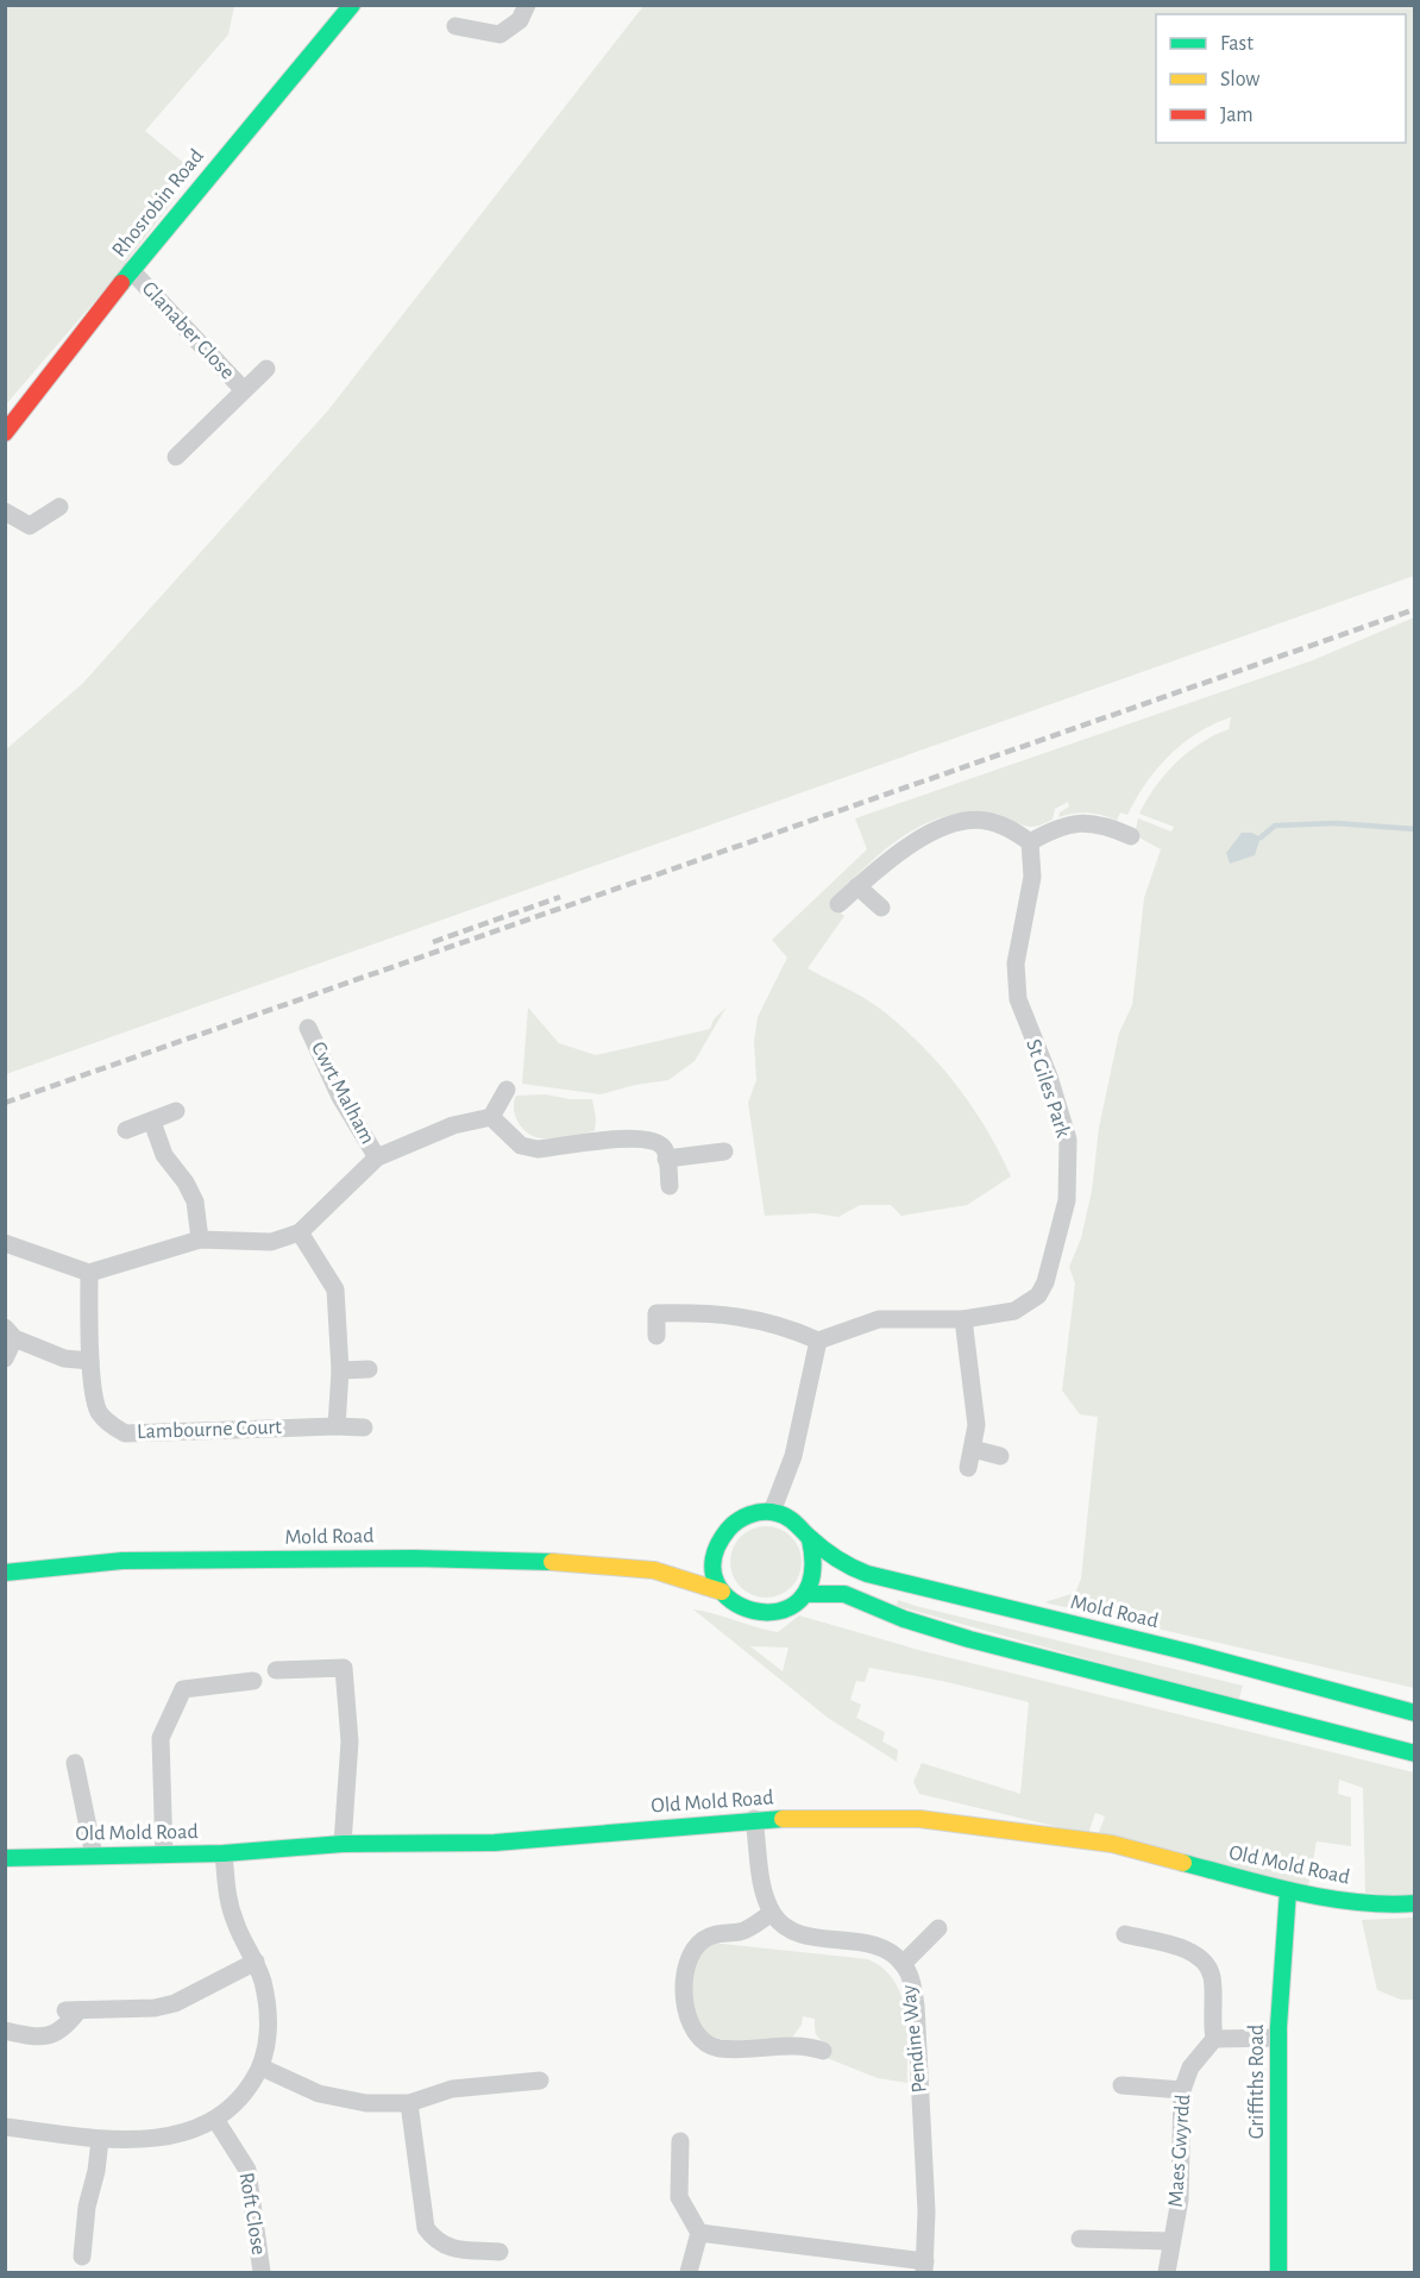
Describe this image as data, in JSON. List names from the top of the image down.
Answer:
{
  "streets": {
    "main road": [
      "Rhosrobin Road",
      "Mold Road",
      "Old Mold Road",
      "Griffiths Road"
    ],
    "street": [
      "Glanaber Close",
      "St Giles Park",
      "Cwrt Malham",
      "Lambourne Court",
      "Pendine Way",
      "Maes Gwyrdd",
      "Roft Close"
    ]
  },
  "crossings": [
    ["Rhosrobin Road", "Glanaber Close"],
    ["Old Mold Road", "Griffiths Road"]
  ],
  "legend": ["Fast", "Slow", "Jam"]
}
